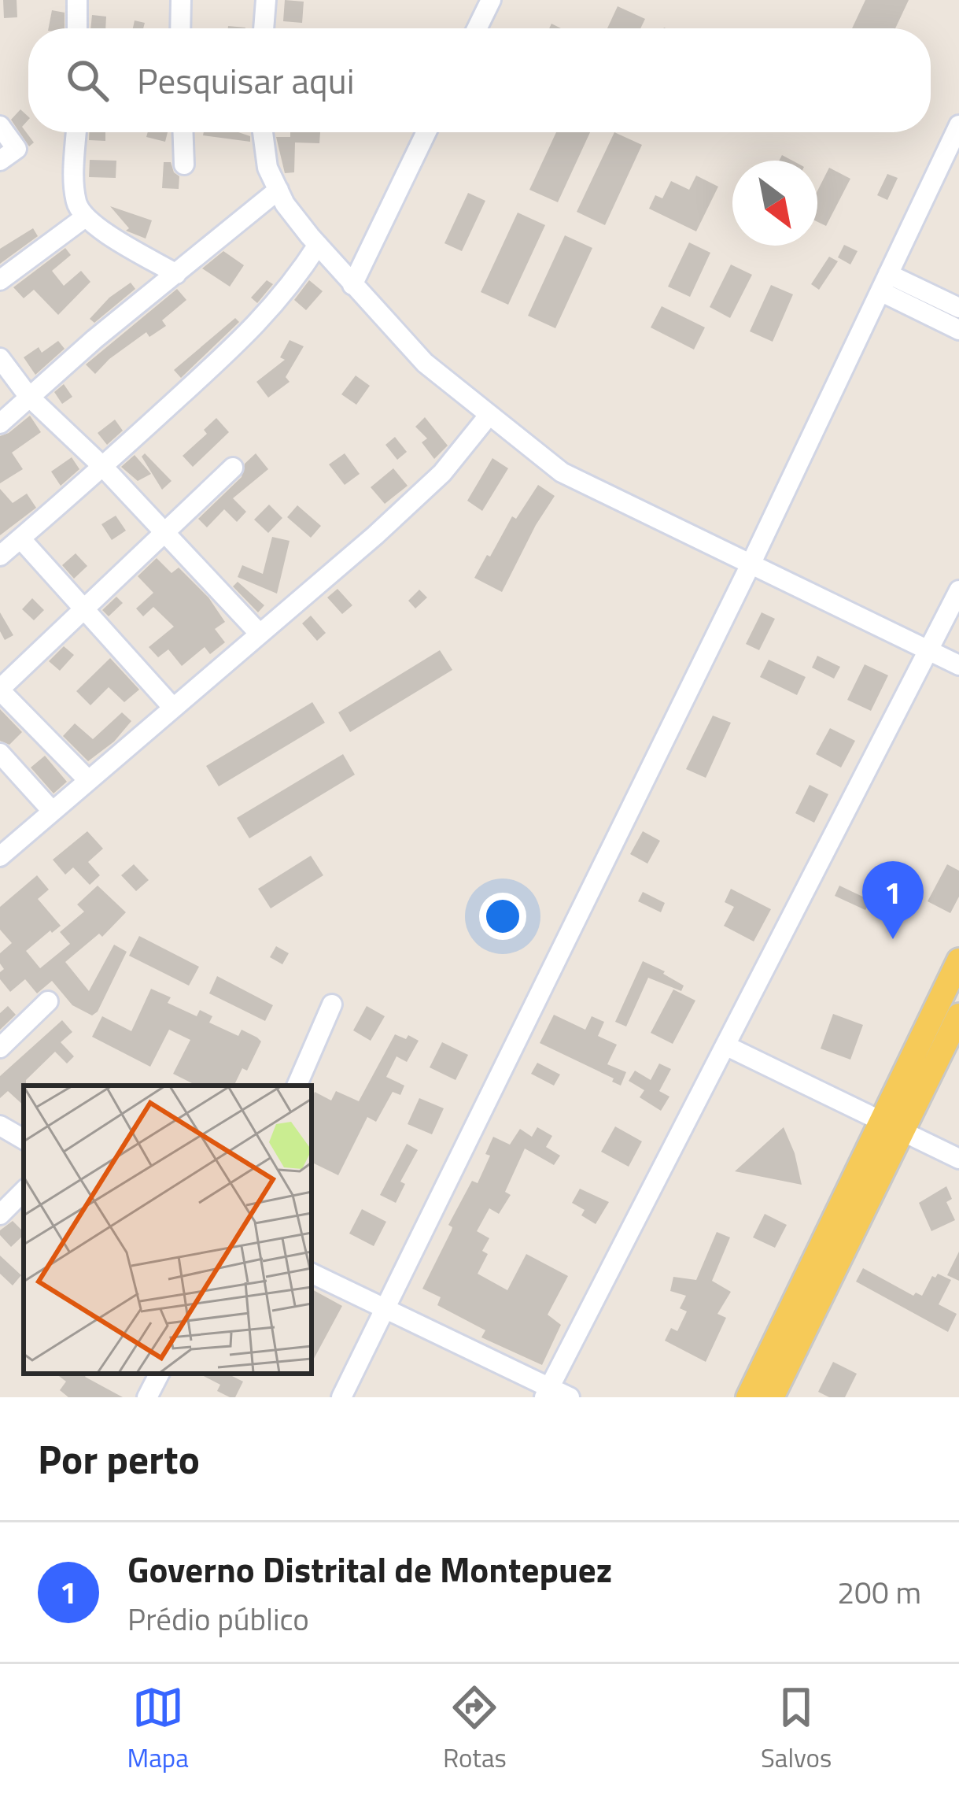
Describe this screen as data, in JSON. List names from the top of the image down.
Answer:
{
  "north": "bottom right",
  "page": {
    "search": "Pesquisar aqui",
    "pins": "1",
    "heading": "Por perto",
    "list": [
      {
        "mark": "1",
        "name": "Governo Distrital de Montepuez",
        "note": "Prédio público",
        "value": "200 m"
      }
    ],
    "nav": ["Mapa", "Rotas", "Salvos"]
  }
}
